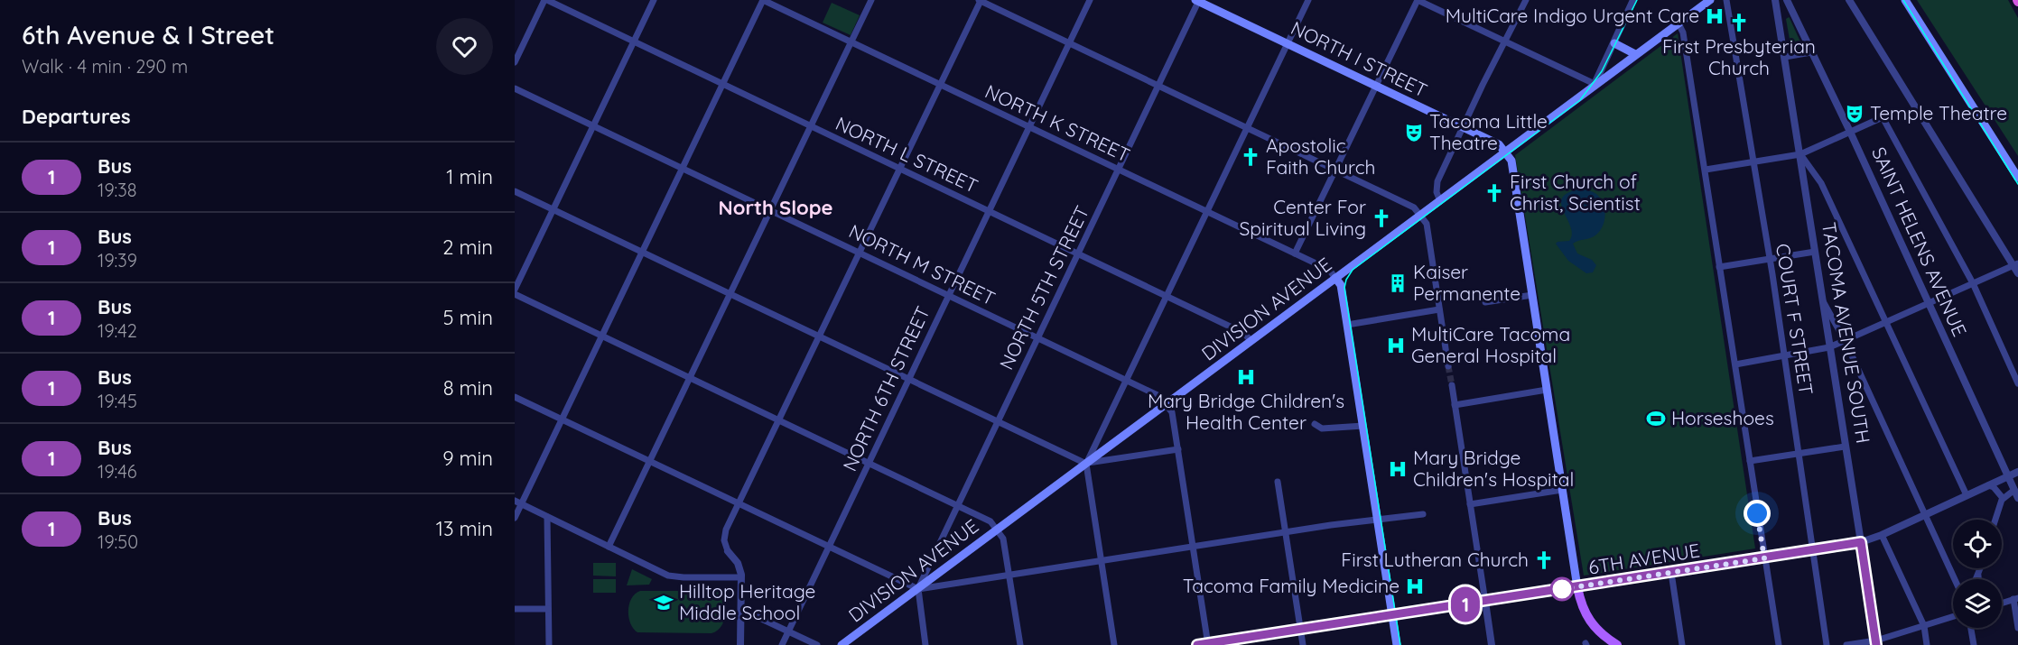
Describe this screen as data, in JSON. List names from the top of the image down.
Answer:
{
  "streets": {
    "main road": [
      "NORTH I STREET",
      "DIVISION AVENUE",
      "TACOMA AVENUE SOUTH",
      "6TH AVENUE"
    ],
    "street": [
      "NORTH K STREET",
      "NORTH L STREET",
      "SAINT HELENS AVENUE",
      "NORTH M STREET",
      "NORTH 5TH STREET",
      "COURT F STREET",
      "NORTH 6TH STREET"
    ]
  },
  "crossings": [
    ["NORTH I STREET", "NORTH 5TH STREET"],
    ["NORTH I STREET", "DIVISION AVENUE"],
    ["NORTH K STREET", "NORTH 5TH STREET"],
    ["NORTH K STREET", "DIVISION AVENUE"],
    ["NORTH K STREET", "NORTH 6TH STREET"],
    ["NORTH L STREET", "NORTH 5TH STREET"],
    ["NORTH L STREET", "DIVISION AVENUE"],
    ["NORTH L STREET", "NORTH 6TH STREET"],
    ["SAINT HELENS AVENUE", "TACOMA AVENUE SOUTH"],
    ["SAINT HELENS AVENUE", "6TH AVENUE"],
    ["NORTH M STREET", "NORTH 5TH STREET"],
    ["NORTH M STREET", "DIVISION AVENUE"],
    ["NORTH M STREET", "NORTH 6TH STREET"],
    ["NORTH 5TH STREET", "DIVISION AVENUE"],
    ["COURT F STREET", "6TH AVENUE"],
    ["TACOMA AVENUE SOUTH", "6TH AVENUE"]
  ],
  "districts": ["North Slope"],
  "places": {
    "hospital": [
      "MultiCare Indigo Urgent Care",
      "MultiCare Tacoma General Hospital",
      "Mary Bridge Children's Health Center",
      "Mary Bridge Children's Hospital",
      "Tacoma Family Medicine"
    ],
    "church": [
      "First Presbyterian Church",
      "Apostolic Faith Church",
      "First Church of Christ, Scientist",
      "Center For Spiritual Living",
      "First Lutheran Church"
    ],
    "theatre": ["Temple Theatre", "Tacoma Little Theatre"],
    "building": ["Kaiser Permanente"],
    "sports": ["Horseshoes"],
    "school or university": ["Hilltop Heritage Middle School"]
  },
  "lines": ["bus line 1"],
  "page": {
    "heading": [
      ["6th Avenue & I Street", "Walk · 4 min · 290 m"],
      "Departures"
    ],
    "on_map": "1",
    "list": [
      {
        "mark": "1",
        "name": "Bus",
        "note": "19:38",
        "value": "1 min"
      },
      {
        "mark": "1",
        "name": "Bus",
        "note": "19:39",
        "value": "2 min"
      },
      {
        "mark": "1",
        "name": "Bus",
        "note": "19:42",
        "value": "5 min"
      },
      {
        "mark": "1",
        "name": "Bus",
        "note": "19:45",
        "value": "8 min"
      },
      {
        "mark": "1",
        "name": "Bus",
        "note": "19:46",
        "value": "9 min"
      },
      {
        "mark": "1",
        "name": "Bus",
        "note": "19:50",
        "value": "13 min"
      }
    ]
  }
}
